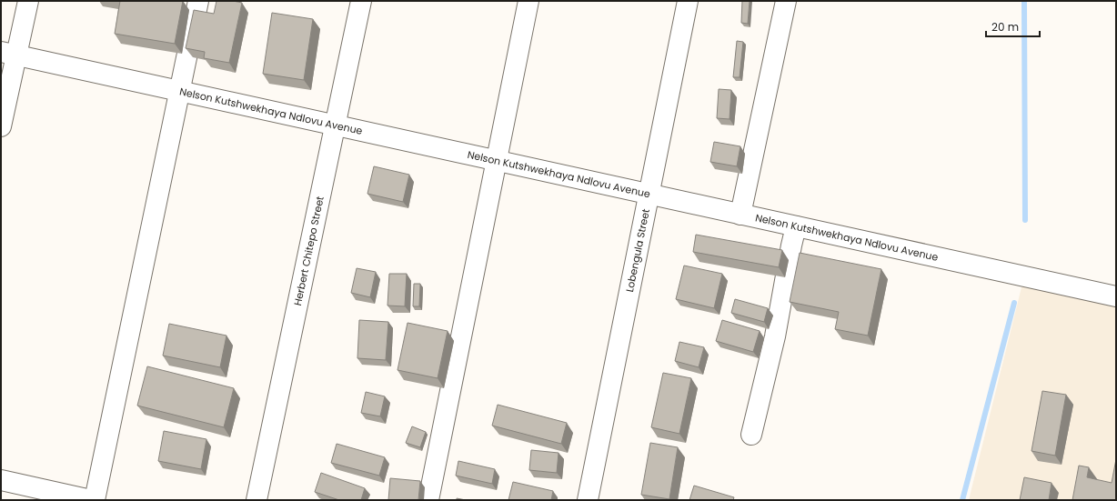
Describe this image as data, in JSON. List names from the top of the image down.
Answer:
{
  "streets": {
    "street": ["Nelson Kutshwekhaya Ndlovu Avenue", "Herbert Chitepo Street", "Lobengula Street"]
  },
  "crossings": [
    ["Nelson Kutshwekhaya Ndlovu Avenue", "Herbert Chitepo Street"],
    ["Nelson Kutshwekhaya Ndlovu Avenue", "Lobengula Street"]
  ],
  "scale_bar": "20 m"
}
